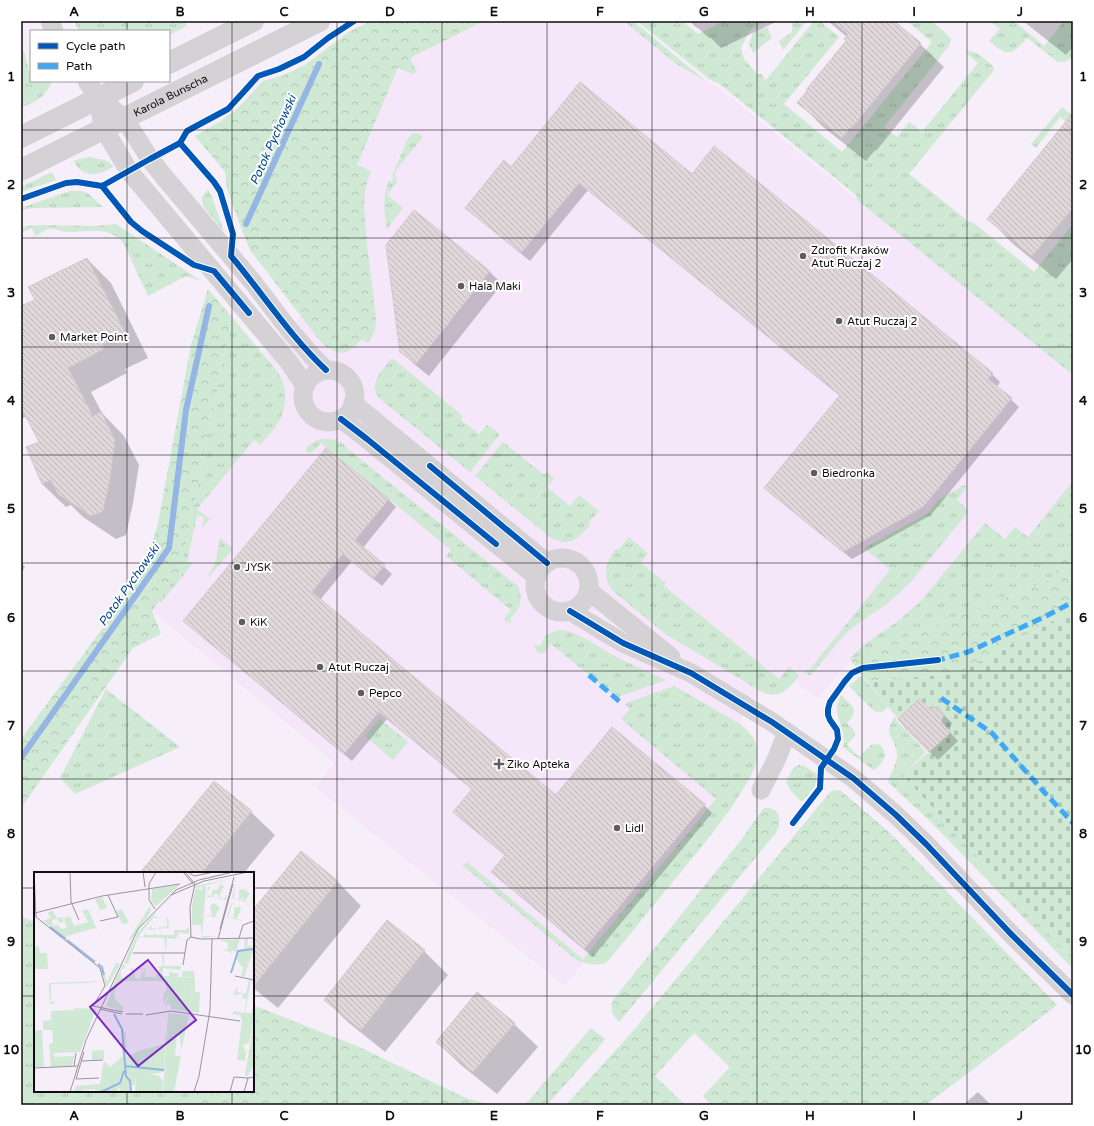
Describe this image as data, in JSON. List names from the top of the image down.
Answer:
{
  "streets": {
    "main road": ["Karola Bunscha"]
  },
  "water": ["Potok Pychowski"],
  "places": {
    "other": [
      "Zdrofit Kraków Atut Ruczaj 2",
      "Hala Maki",
      "Atut Ruczaj 2",
      "Market Point",
      "Biedronka",
      "JYSK",
      "KiK",
      "Atut Ruczaj",
      "Pepco",
      "Lidl"
    ],
    "health": ["Ziko Apteka"]
  },
  "legend": ["Cycle path", "Path"],
  "grid": {
    "columns": [
      "A",
      "B",
      "C",
      "D",
      "E",
      "F",
      "G",
      "H",
      "I",
      "J"
    ],
    "rows": [
      "1",
      "2",
      "3",
      "4",
      "5",
      "6",
      "7",
      "8",
      "9",
      "10"
    ]
  }
}
